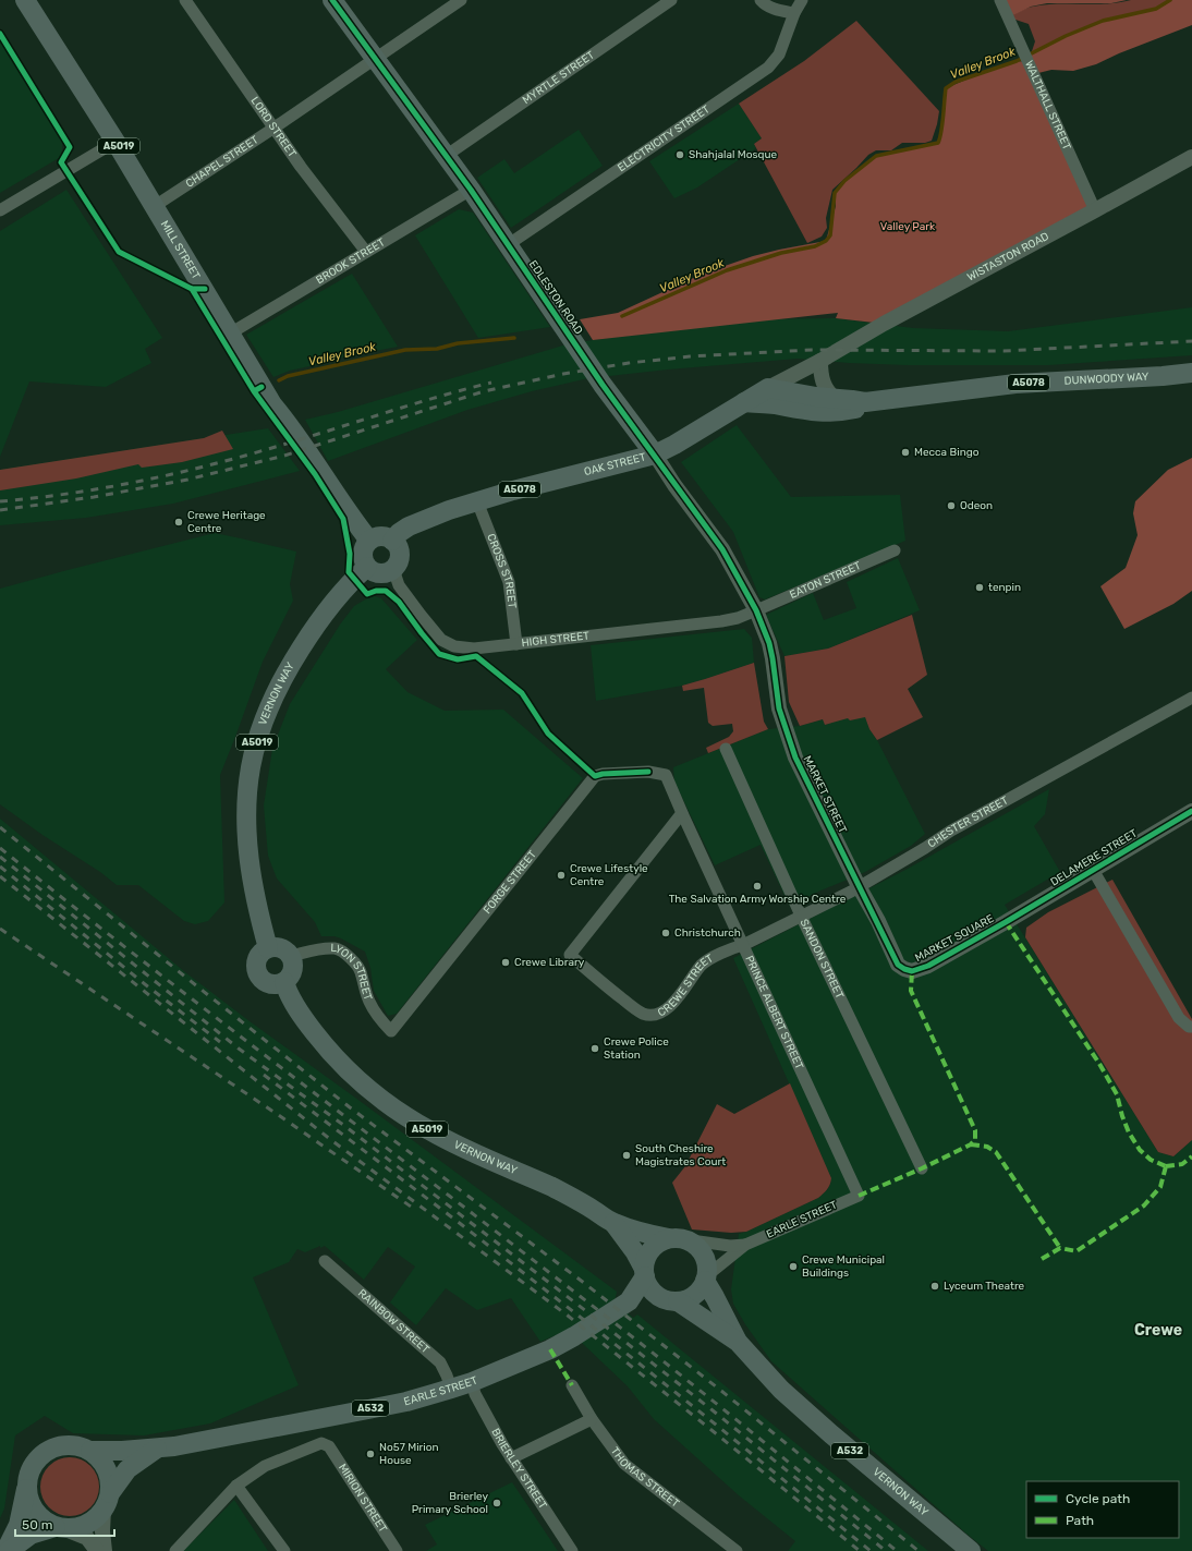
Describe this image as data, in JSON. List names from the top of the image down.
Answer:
{
  "streets": {
    "main road": [
      "A5019",
      "MILL STREET",
      "EDLESTON ROAD",
      "DUNWOODY WAY",
      "A5078",
      "OAK STREET",
      "VERNON WAY",
      "EARLE STREET",
      "A532"
    ],
    "street": [
      "MYRTLE STREET",
      "WALTHALL STREET",
      "LORD STREET",
      "ELECTRICITY STREET",
      "CHAPEL STREET",
      "WISTASTON ROAD",
      "BROOK STREET",
      "CROSS STREET",
      "EATON STREET",
      "HIGH STREET",
      "MARKET STREET",
      "CHESTER STREET",
      "DELAMERE STREET",
      "FORGE STREET",
      "MARKET SQUARE",
      "SANDON STREET",
      "LYON STREET",
      "CREWE STREET",
      "PRINCE ALBERT STREET",
      "RAINBOW STREET",
      "BRIERLEY STREET",
      "THOMAS STREET",
      "MIRION STREET"
    ]
  },
  "crossings": [
    ["MYRTLE STREET", "EDLESTON ROAD"],
    ["WALTHALL STREET", "WISTASTON ROAD"],
    ["LORD STREET", "CHAPEL STREET"],
    ["LORD STREET", "BROOK STREET"],
    ["ELECTRICITY STREET", "EDLESTON ROAD"],
    ["CHAPEL STREET", "MILL STREET"],
    ["CHAPEL STREET", "EDLESTON ROAD"],
    ["MILL STREET", "BROOK STREET"],
    ["MILL STREET", "OAK STREET"],
    ["MILL STREET", "HIGH STREET"],
    ["MILL STREET", "VERNON WAY"],
    ["WISTASTON ROAD", "OAK STREET"],
    ["BROOK STREET", "EDLESTON ROAD"],
    ["EDLESTON ROAD", "OAK STREET"],
    ["EDLESTON ROAD", "EATON STREET"],
    ["EDLESTON ROAD", "HIGH STREET"],
    ["EDLESTON ROAD", "MARKET STREET"],
    ["DUNWOODY WAY", "OAK STREET"],
    ["OAK STREET", "CROSS STREET"],
    ["OAK STREET", "HIGH STREET"],
    ["OAK STREET", "VERNON WAY"],
    ["CROSS STREET", "HIGH STREET"],
    ["EATON STREET", "HIGH STREET"],
    ["EATON STREET", "MARKET STREET"],
    ["HIGH STREET", "VERNON WAY"],
    ["HIGH STREET", "MARKET STREET"],
    ["VERNON WAY", "LYON STREET"],
    ["VERNON WAY", "EARLE STREET"],
    ["MARKET STREET", "CHESTER STREET"],
    ["MARKET STREET", "MARKET SQUARE"],
    ["CHESTER STREET", "SANDON STREET"],
    ["CHESTER STREET", "CREWE STREET"],
    ["CHESTER STREET", "PRINCE ALBERT STREET"],
    ["DELAMERE STREET", "MARKET SQUARE"],
    ["FORGE STREET", "LYON STREET"],
    ["FORGE STREET", "PRINCE ALBERT STREET"],
    ["CREWE STREET", "PRINCE ALBERT STREET"],
    ["PRINCE ALBERT STREET", "EARLE STREET"],
    ["EARLE STREET", "RAINBOW STREET"],
    ["EARLE STREET", "BRIERLEY STREET"]
  ],
  "districts": ["Crewe"],
  "water": ["Valley Brook"],
  "parks": ["Valley Park"],
  "places": [
    "Shahjalal Mosque",
    "Mecca Bingo",
    "Odeon",
    "Crewe Heritage Centre",
    "tenpin",
    "Crewe Lifestyle Centre",
    "The Salvation Army Worship Centre",
    "Christchurch",
    "Crewe Library",
    "Crewe Police Station",
    "South Cheshire Magistrates Court",
    "Crewe Municipal Buildings",
    "Lyceum Theatre",
    "No57 Mirion House",
    "Brierley Primary School"
  ],
  "legend": ["Cycle path", "Path"],
  "scale_bar": "50 m"
}
